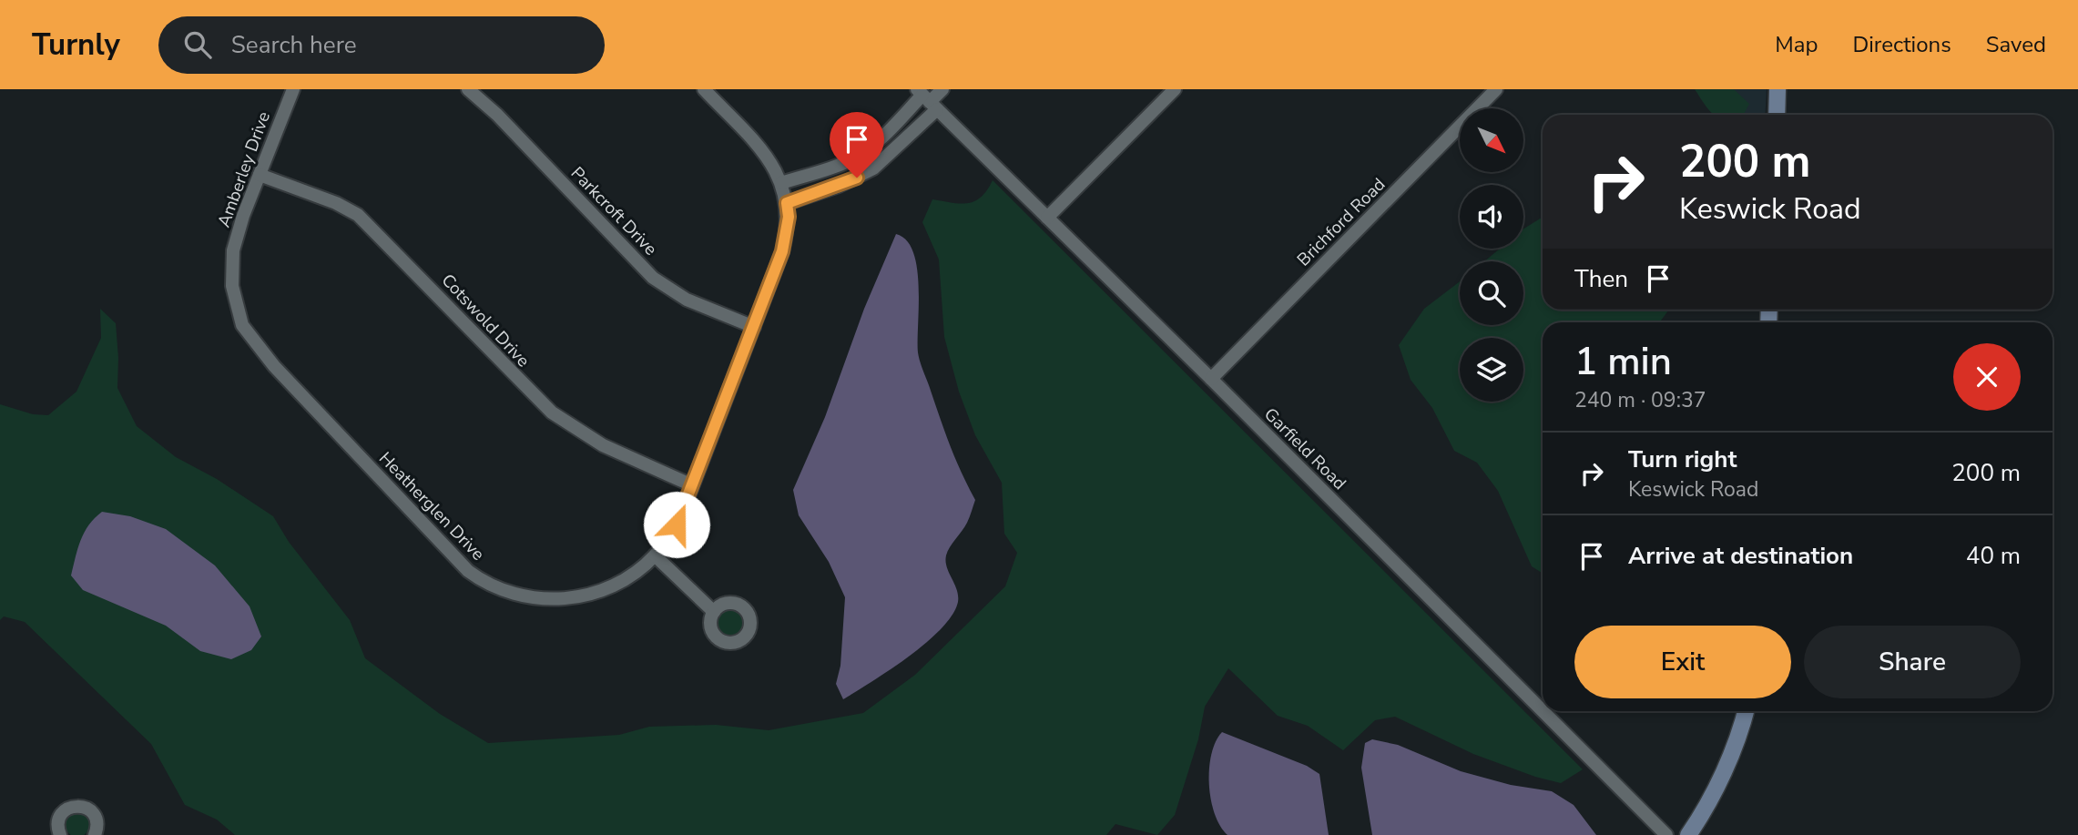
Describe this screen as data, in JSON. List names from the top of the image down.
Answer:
{
  "streets": {
    "street": [
      "Amberley Drive",
      "Parkcroft Drive",
      "Brichford Road",
      "Cotswold Drive",
      "Garfield Road",
      "Heatherglen Drive"
    ]
  },
  "crossings": [
    ["Amberley Drive", "Cotswold Drive"],
    ["Amberley Drive", "Heatherglen Drive"],
    ["Parkcroft Drive", "Heatherglen Drive"],
    ["Brichford Road", "Garfield Road"],
    ["Cotswold Drive", "Heatherglen Drive"]
  ],
  "north": "bottom right",
  "page": {
    "header": "Turnly",
    "search": "Search here",
    "nav": ["Map", "Directions", "Saved"],
    "turn": ["200 m", "Keswick Road"],
    "then": "Then",
    "heading": ["1 min", "240 m · 09:37"],
    "list": [
      {
        "name": "Turn right",
        "note": "Keswick Road",
        "value": "200 m"
      },
      {
        "name": "Arrive at destination",
        "value": "40 m"
      }
    ],
    "buttons": ["Exit", "Share"]
  }
}
